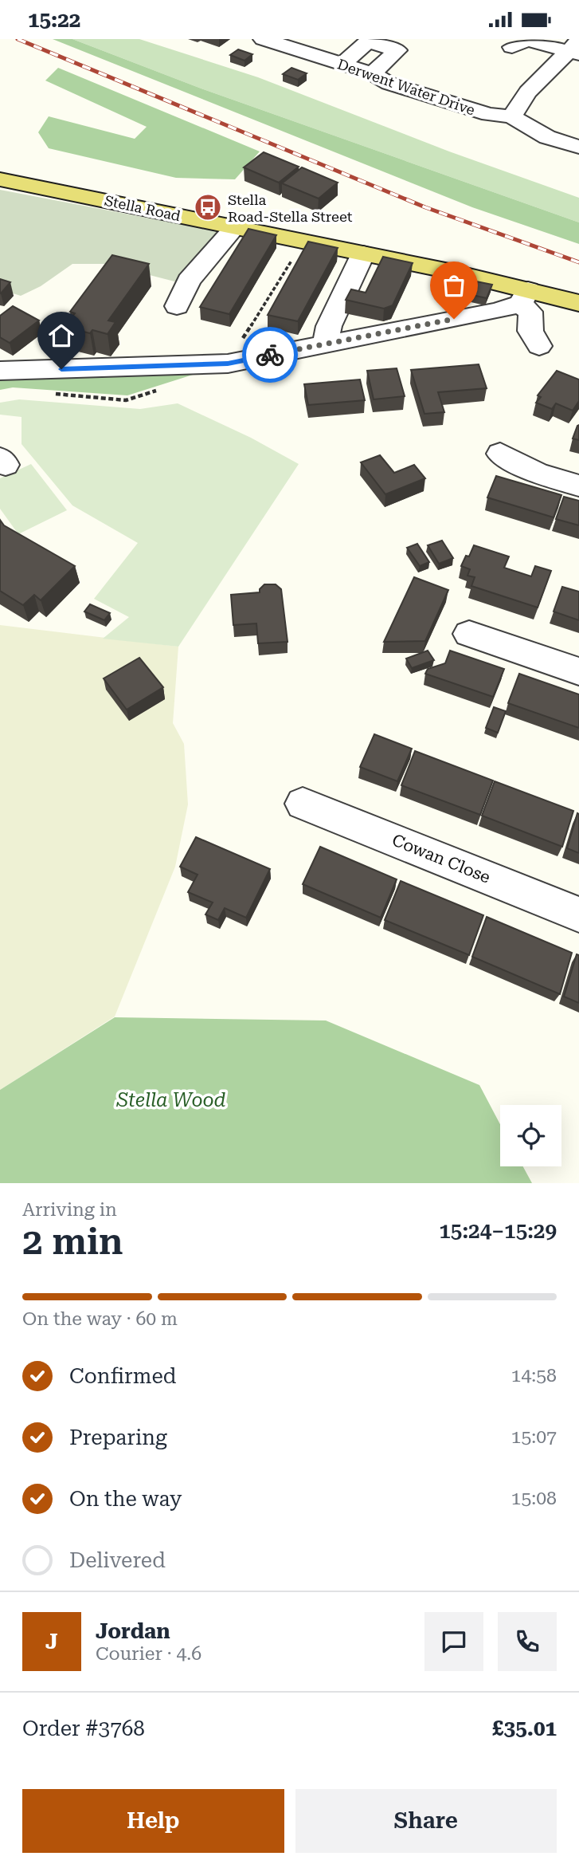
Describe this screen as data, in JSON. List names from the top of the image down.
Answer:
{
  "streets": {
    "main road": ["Stella Road"],
    "street": ["Derwent Water Drive", "Cowan Close"]
  },
  "parks": ["Stella Wood"],
  "places": {
    "bus stop": ["Stella Road-Stella Street"]
  },
  "page": {
    "status": "15:22",
    "heading": ["2 min", "Arriving in", "15:24–15:29"],
    "panel": [
      "Jordan",
      "Courier · 4.6",
      "Order #3768",
      "£35.01"
    ],
    "bar": "On the way · 60 m",
    "list": [
      ["Confirmed", "14:58"],
      ["Preparing", "15:07"],
      ["On the way", "15:08"],
      "Delivered"
    ],
    "round": "J",
    "buttons": ["Help", "Share"]
  }
}
